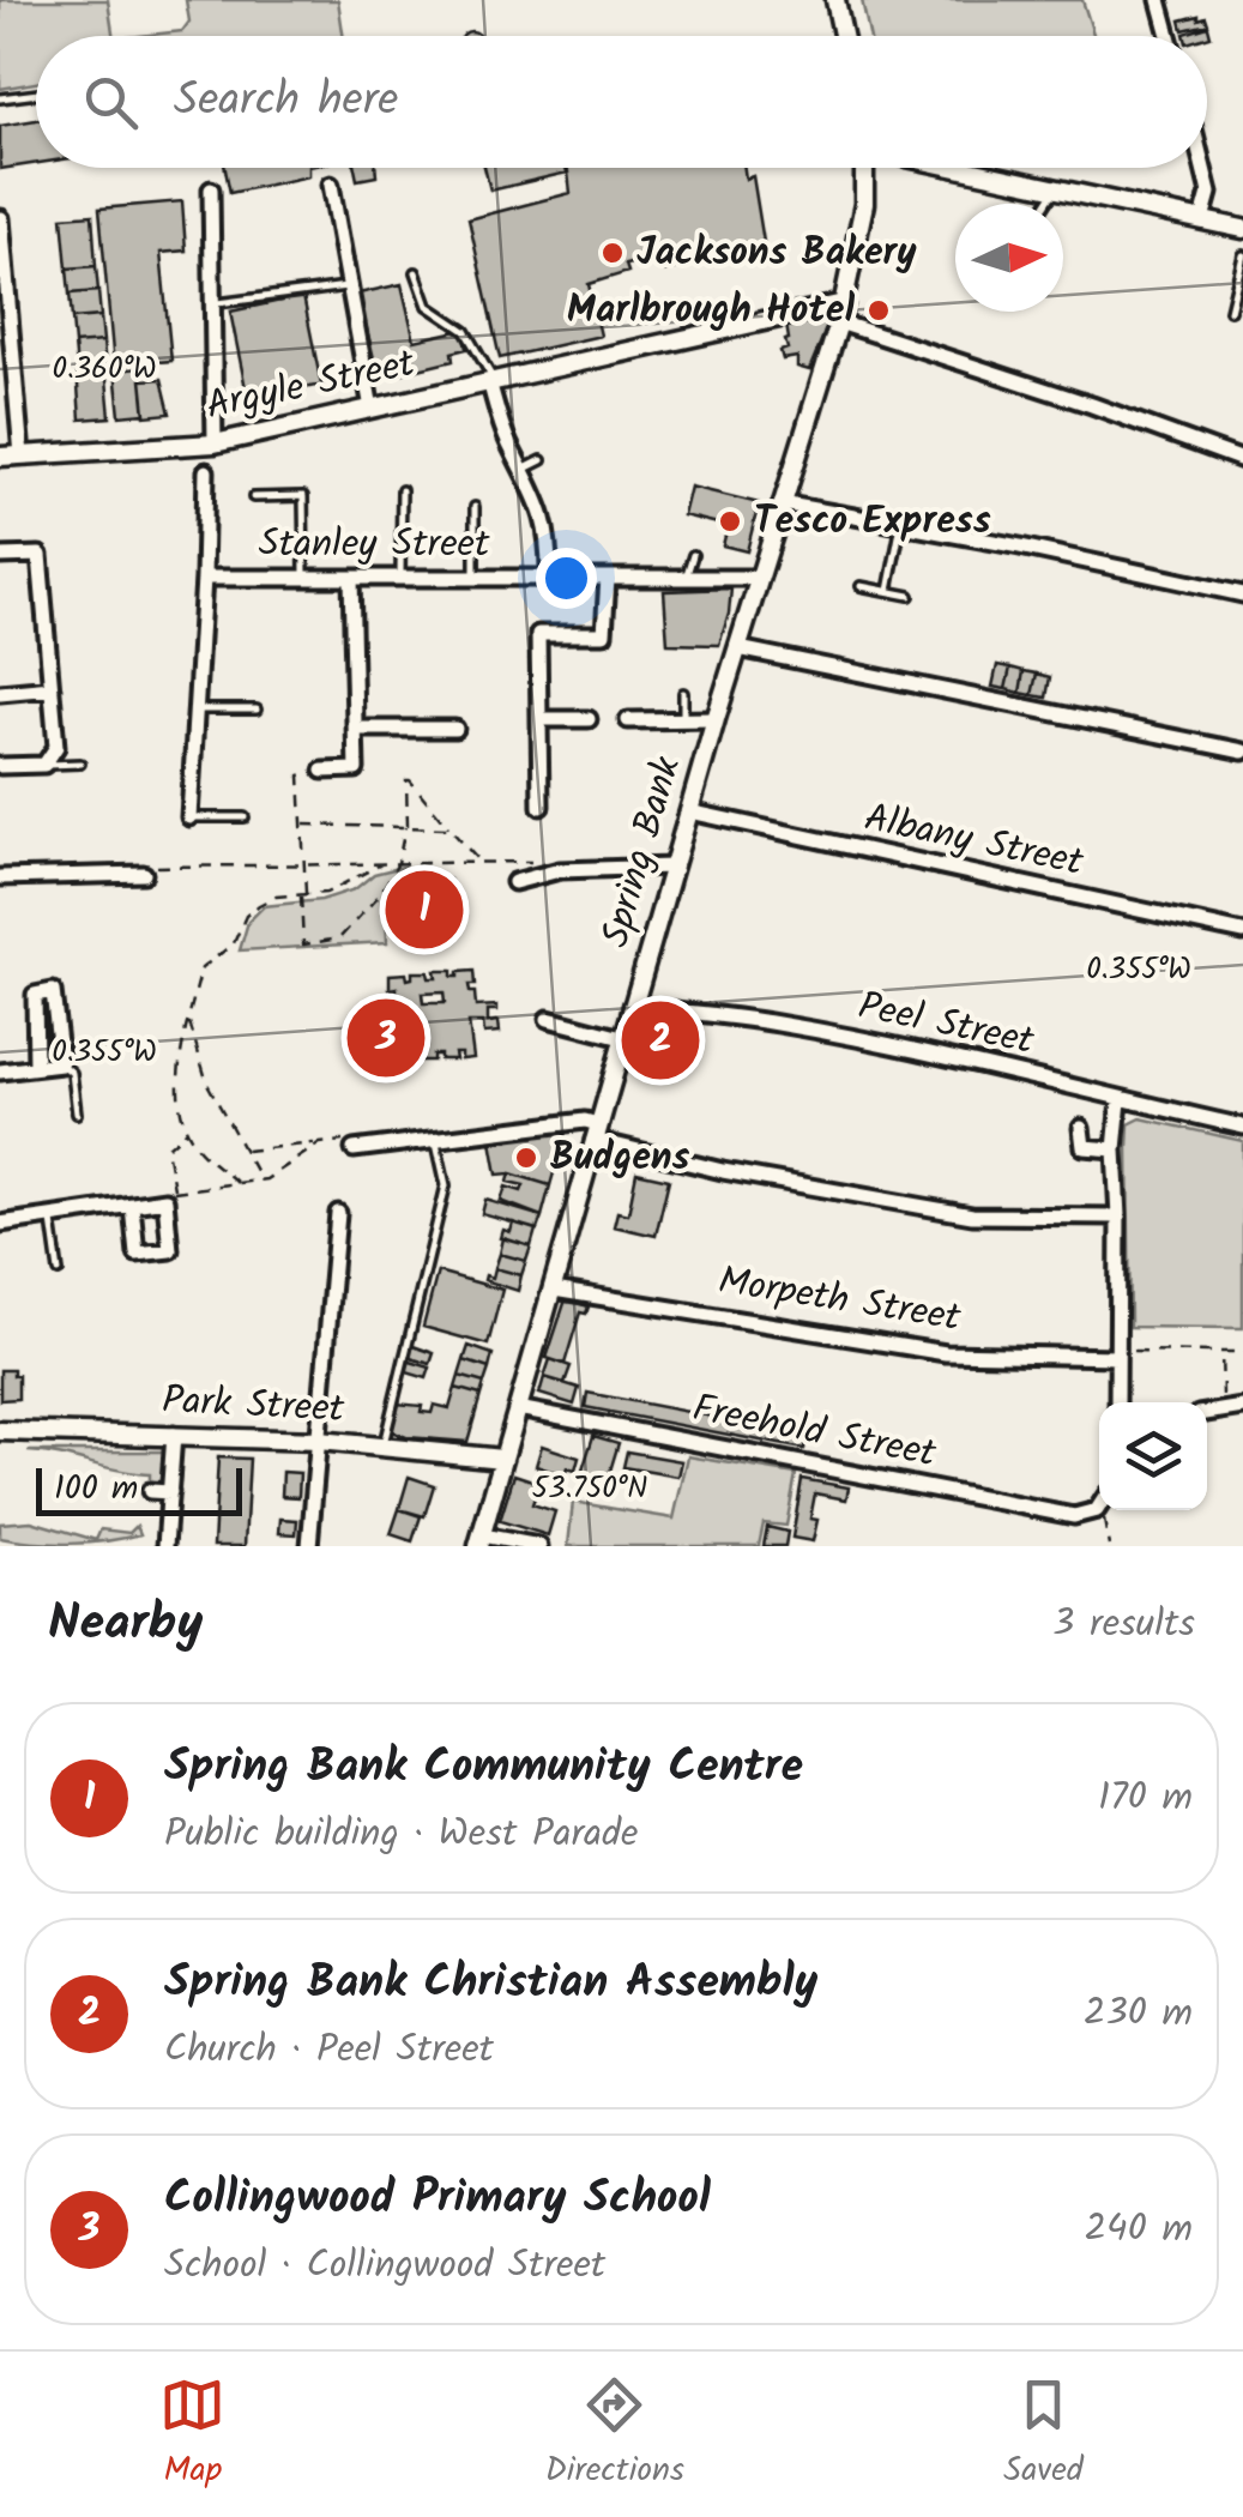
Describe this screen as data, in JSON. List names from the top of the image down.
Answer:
{
  "streets": {
    "street": [
      "Argyle Street",
      "Stanley Street",
      "Albany Street",
      "Spring Bank",
      "Peel Street",
      "Morpeth Street",
      "Park Street",
      "Freehold Street"
    ]
  },
  "crossings": [
    ["Argyle Street", "Spring Bank"],
    ["Stanley Street", "Spring Bank"],
    ["Albany Street", "Spring Bank"],
    ["Spring Bank", "Peel Street"],
    ["Spring Bank", "Morpeth Street"],
    ["Spring Bank", "Park Street"],
    ["Spring Bank", "Freehold Street"]
  ],
  "places": [
    "Jacksons Bakery",
    "Marlbrough Hotel",
    "Tesco Express",
    "Budgens"
  ],
  "scale_bar": "100 m",
  "north": "right",
  "page": {
    "search": "Search here",
    "pins": ["1", "3", "2"],
    "scale": "100 m",
    "heading": ["Nearby", "3 results"],
    "list": [
      {
        "mark": "1",
        "name": "Spring Bank Community Centre",
        "note": "Public building · West Parade",
        "value": "170 m"
      },
      {
        "mark": "2",
        "name": "Spring Bank Christian Assembly",
        "note": "Church · Peel Street",
        "value": "230 m"
      },
      {
        "mark": "3",
        "name": "Collingwood Primary School",
        "note": "School · Collingwood Street",
        "value": "240 m"
      }
    ],
    "nav": ["Map", "Directions", "Saved"]
  },
  "coordinates": ["0.360°W", "0.355°W", "53.750°N"]
}
